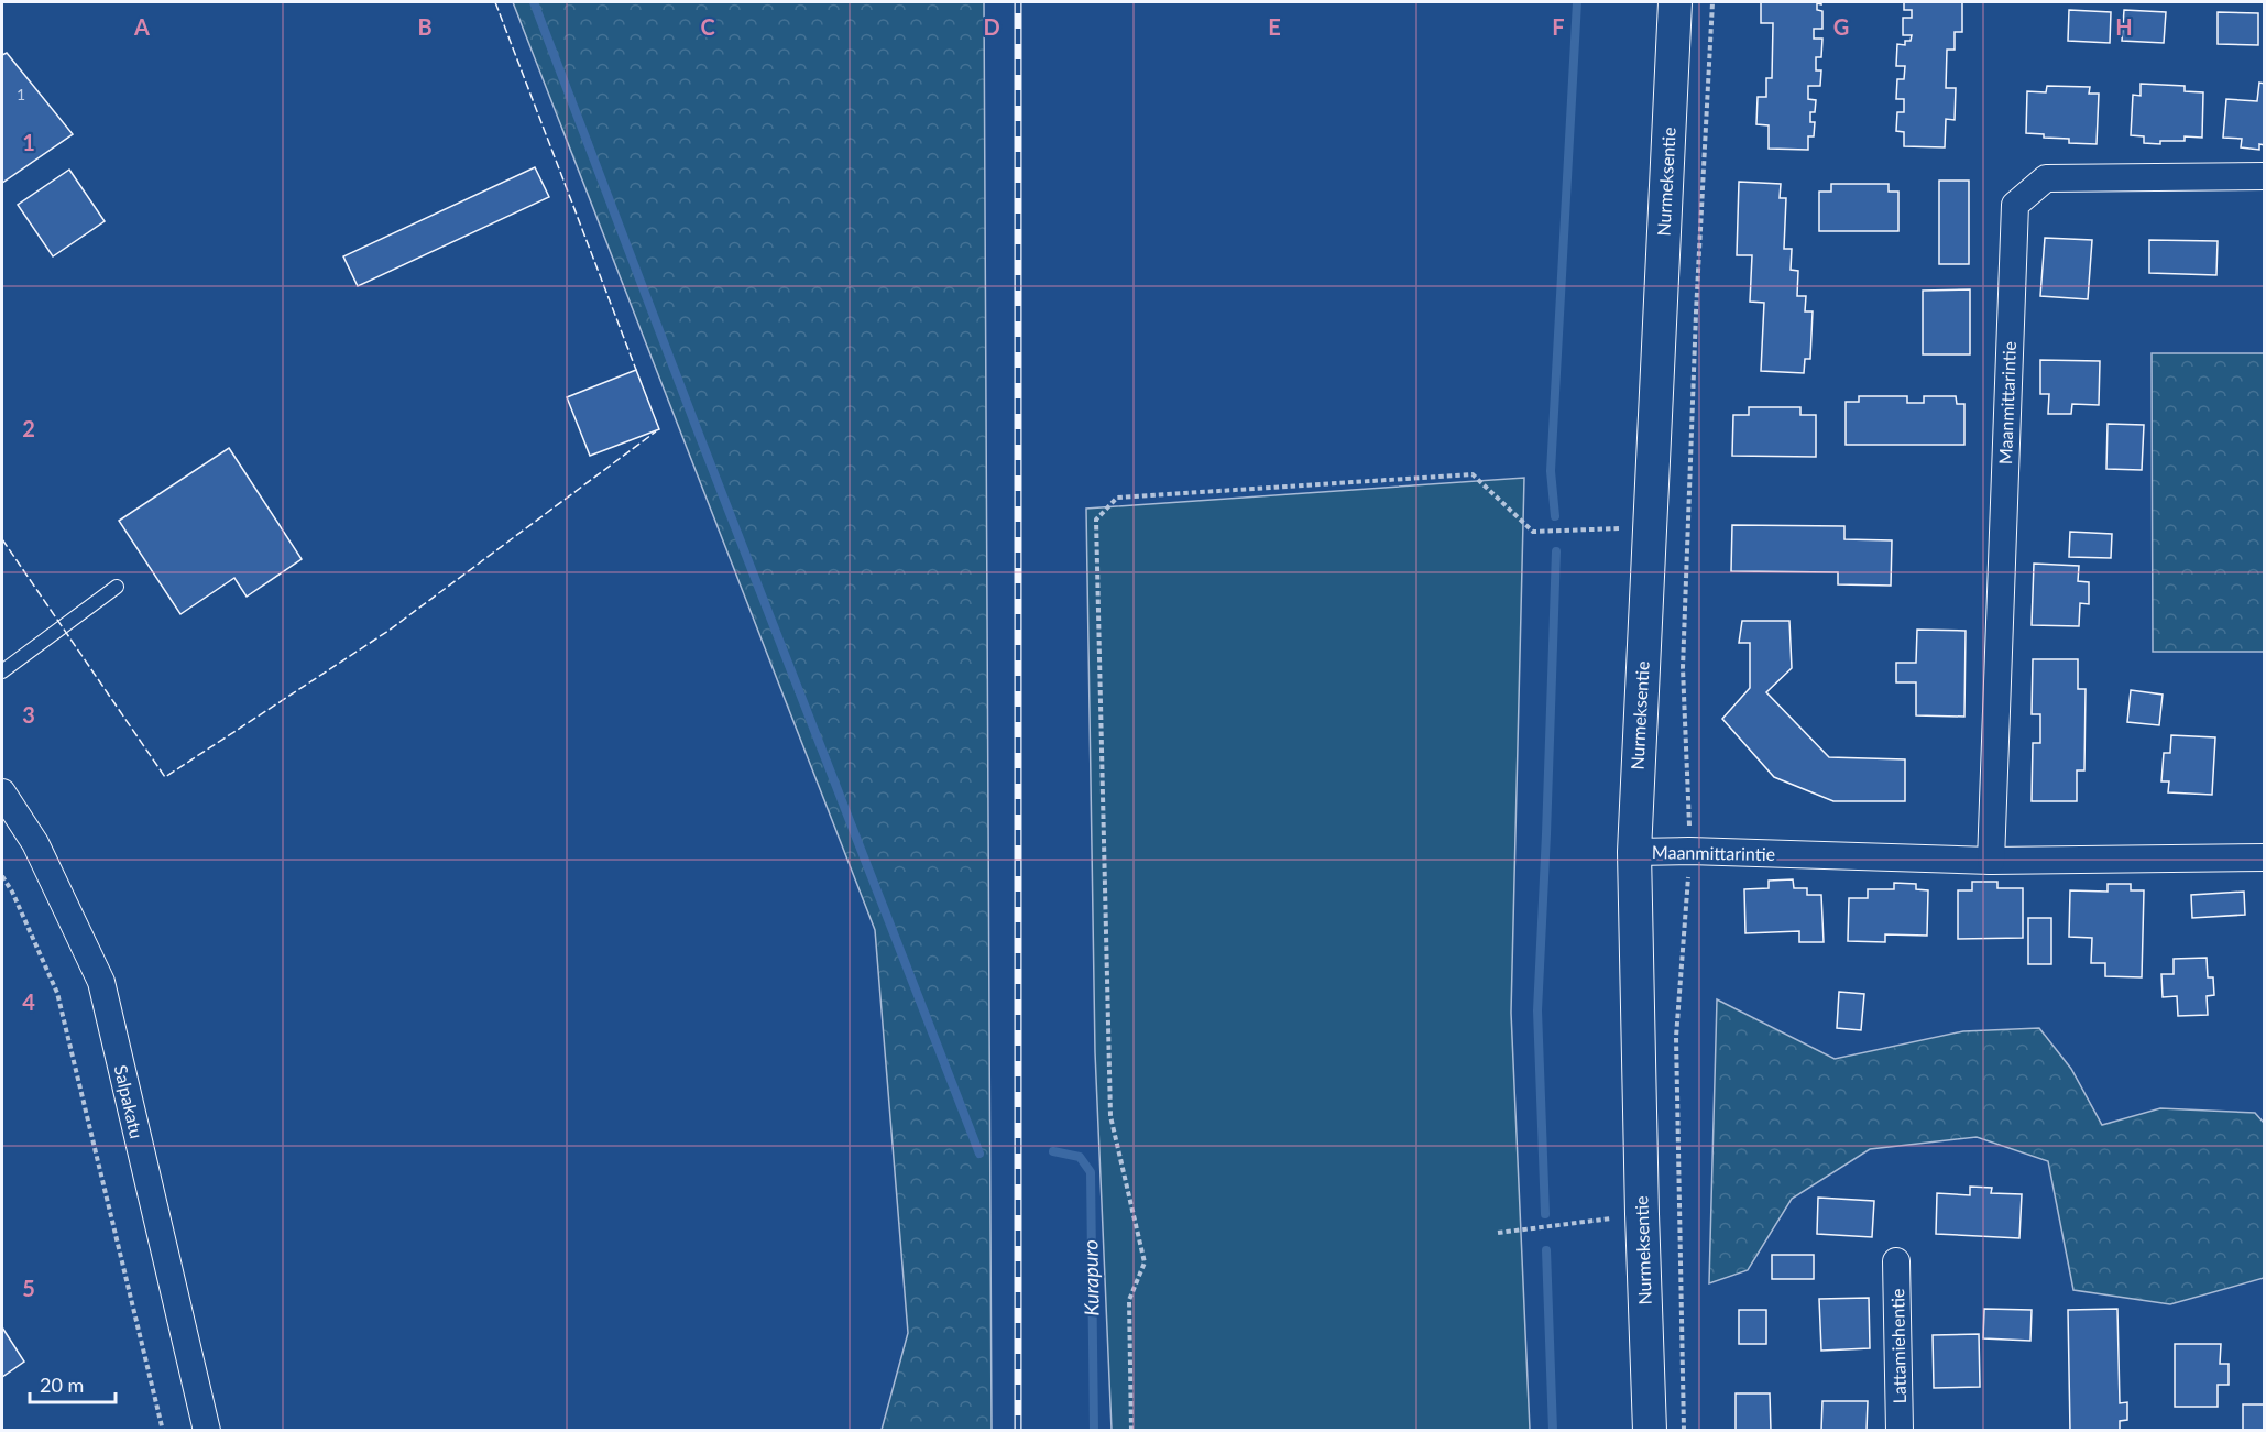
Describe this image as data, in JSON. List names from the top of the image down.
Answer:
{
  "streets": {
    "street": [
      "Nurmeksentie",
      "Maanmittarintie",
      "Salpakatu",
      "Lattamiehentie"
    ]
  },
  "crossings": [
    ["Nurmeksentie", "Maanmittarintie"]
  ],
  "water": ["Kurapuro"],
  "house_numbers": ["1"],
  "scale_bar": "20 m",
  "grid": {
    "columns": [
      "A",
      "B",
      "C",
      "D",
      "E",
      "F",
      "G",
      "H"
    ],
    "rows": [
      "1",
      "2",
      "3",
      "4",
      "5"
    ]
  }
}
